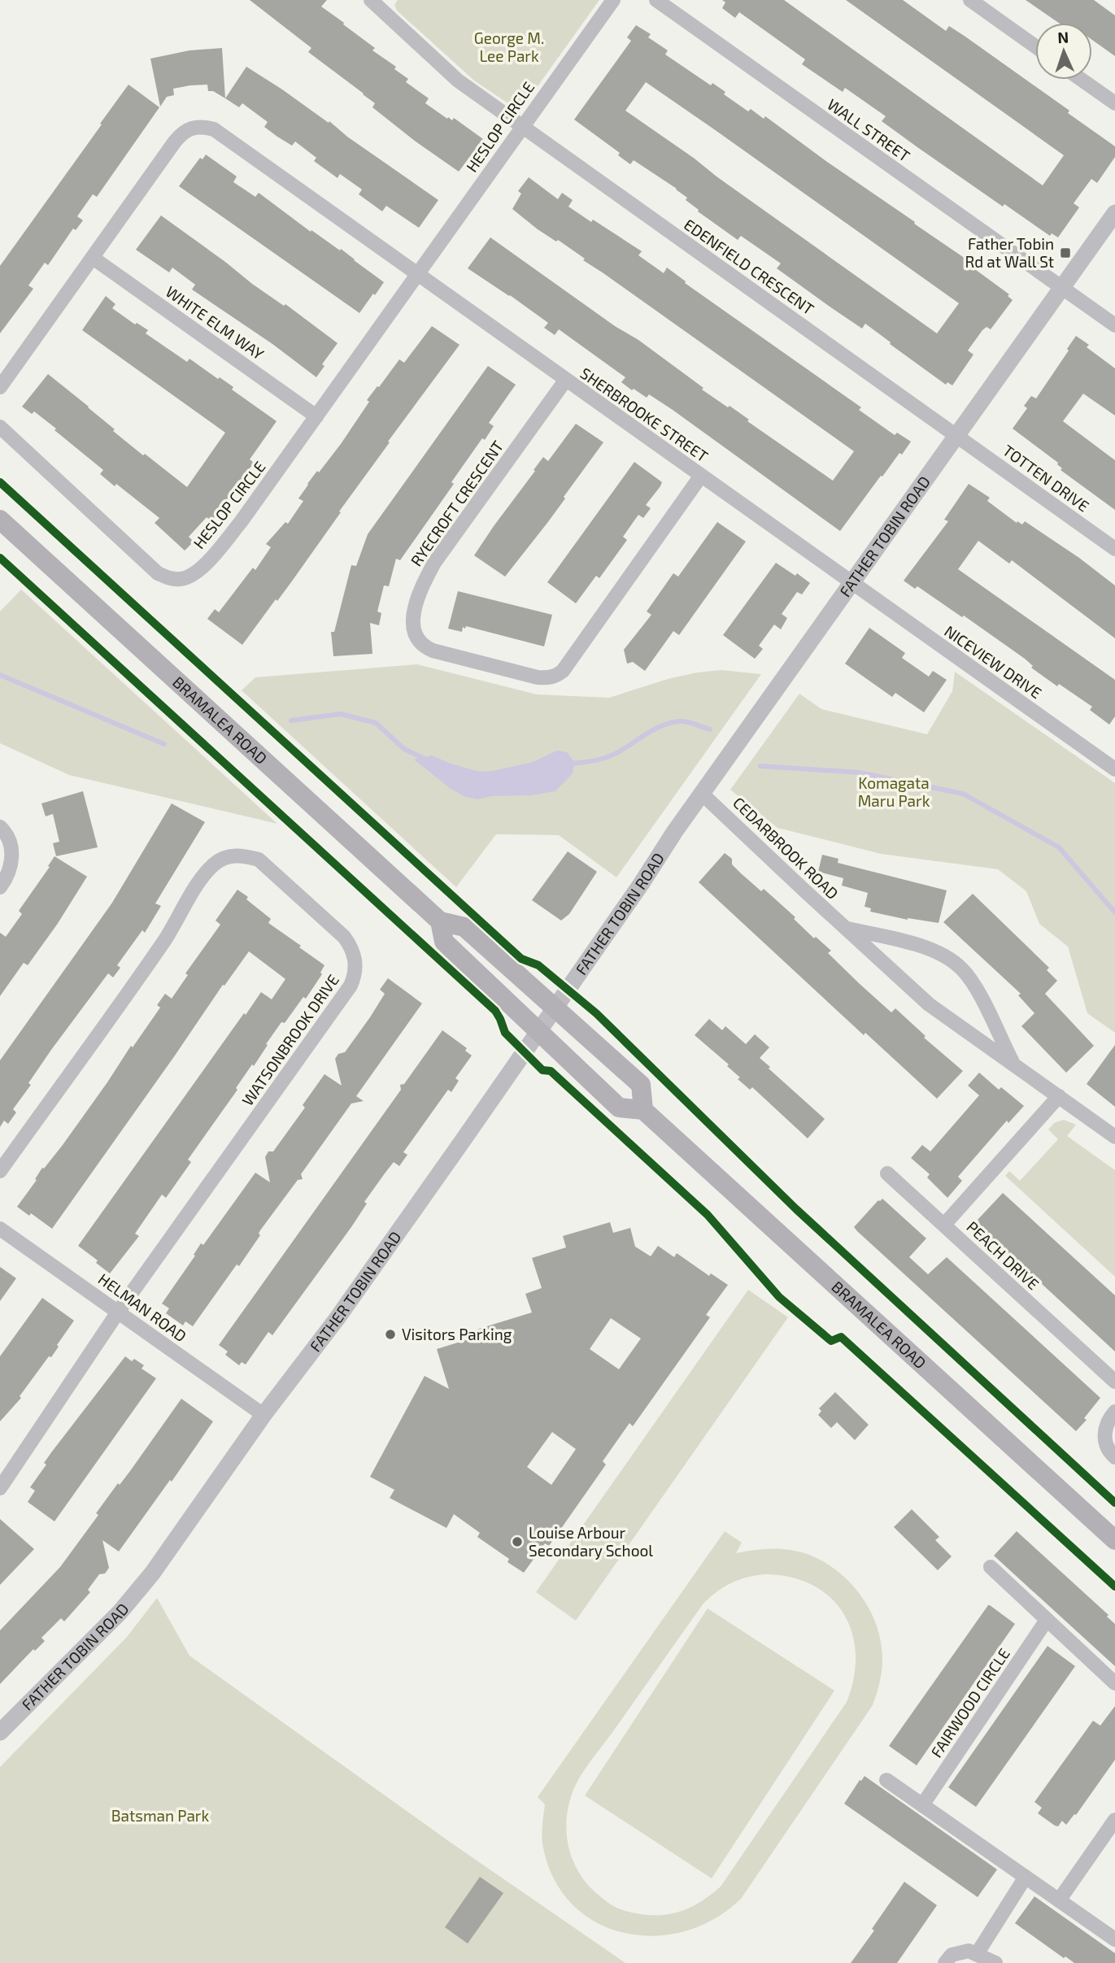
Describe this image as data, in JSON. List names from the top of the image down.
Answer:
{
  "streets": {
    "main road": ["BRAMALEA ROAD"],
    "street": [
      "HESLOP CIRCLE",
      "WALL STREET",
      "EDENFIELD CRESCENT",
      "WHITE ELM WAY",
      "SHERBROOKE STREET",
      "TOTTEN DRIVE",
      "RYECROFT CRESCENT",
      "FATHER TOBIN ROAD",
      "NICEVIEW DRIVE",
      "CEDARBROOK ROAD",
      "WATSONBROOK DRIVE",
      "PEACH DRIVE",
      "HELMAN ROAD",
      "FAIRWOOD CIRCLE"
    ]
  },
  "crossings": [
    ["HESLOP CIRCLE", "EDENFIELD CRESCENT"],
    ["HESLOP CIRCLE", "WHITE ELM WAY"],
    ["HESLOP CIRCLE", "SHERBROOKE STREET"],
    ["WALL STREET", "FATHER TOBIN ROAD"],
    ["EDENFIELD CRESCENT", "TOTTEN DRIVE"],
    ["EDENFIELD CRESCENT", "FATHER TOBIN ROAD"],
    ["SHERBROOKE STREET", "RYECROFT CRESCENT"],
    ["SHERBROOKE STREET", "FATHER TOBIN ROAD"],
    ["SHERBROOKE STREET", "NICEVIEW DRIVE"],
    ["TOTTEN DRIVE", "FATHER TOBIN ROAD"],
    ["FATHER TOBIN ROAD", "NICEVIEW DRIVE"],
    ["FATHER TOBIN ROAD", "BRAMALEA ROAD"],
    ["FATHER TOBIN ROAD", "CEDARBROOK ROAD"],
    ["FATHER TOBIN ROAD", "HELMAN ROAD"],
    ["CEDARBROOK ROAD", "PEACH DRIVE"],
    ["WATSONBROOK DRIVE", "HELMAN ROAD"]
  ],
  "parks": ["George M. Lee Park", "Komagata Maru Park", "Batsman Park"],
  "places": {
    "transit": ["Father Tobin Rd at Wall St"],
    "other": ["Visitors Parking", "Louise Arbour Secondary School"]
  },
  "north": "top"
}
